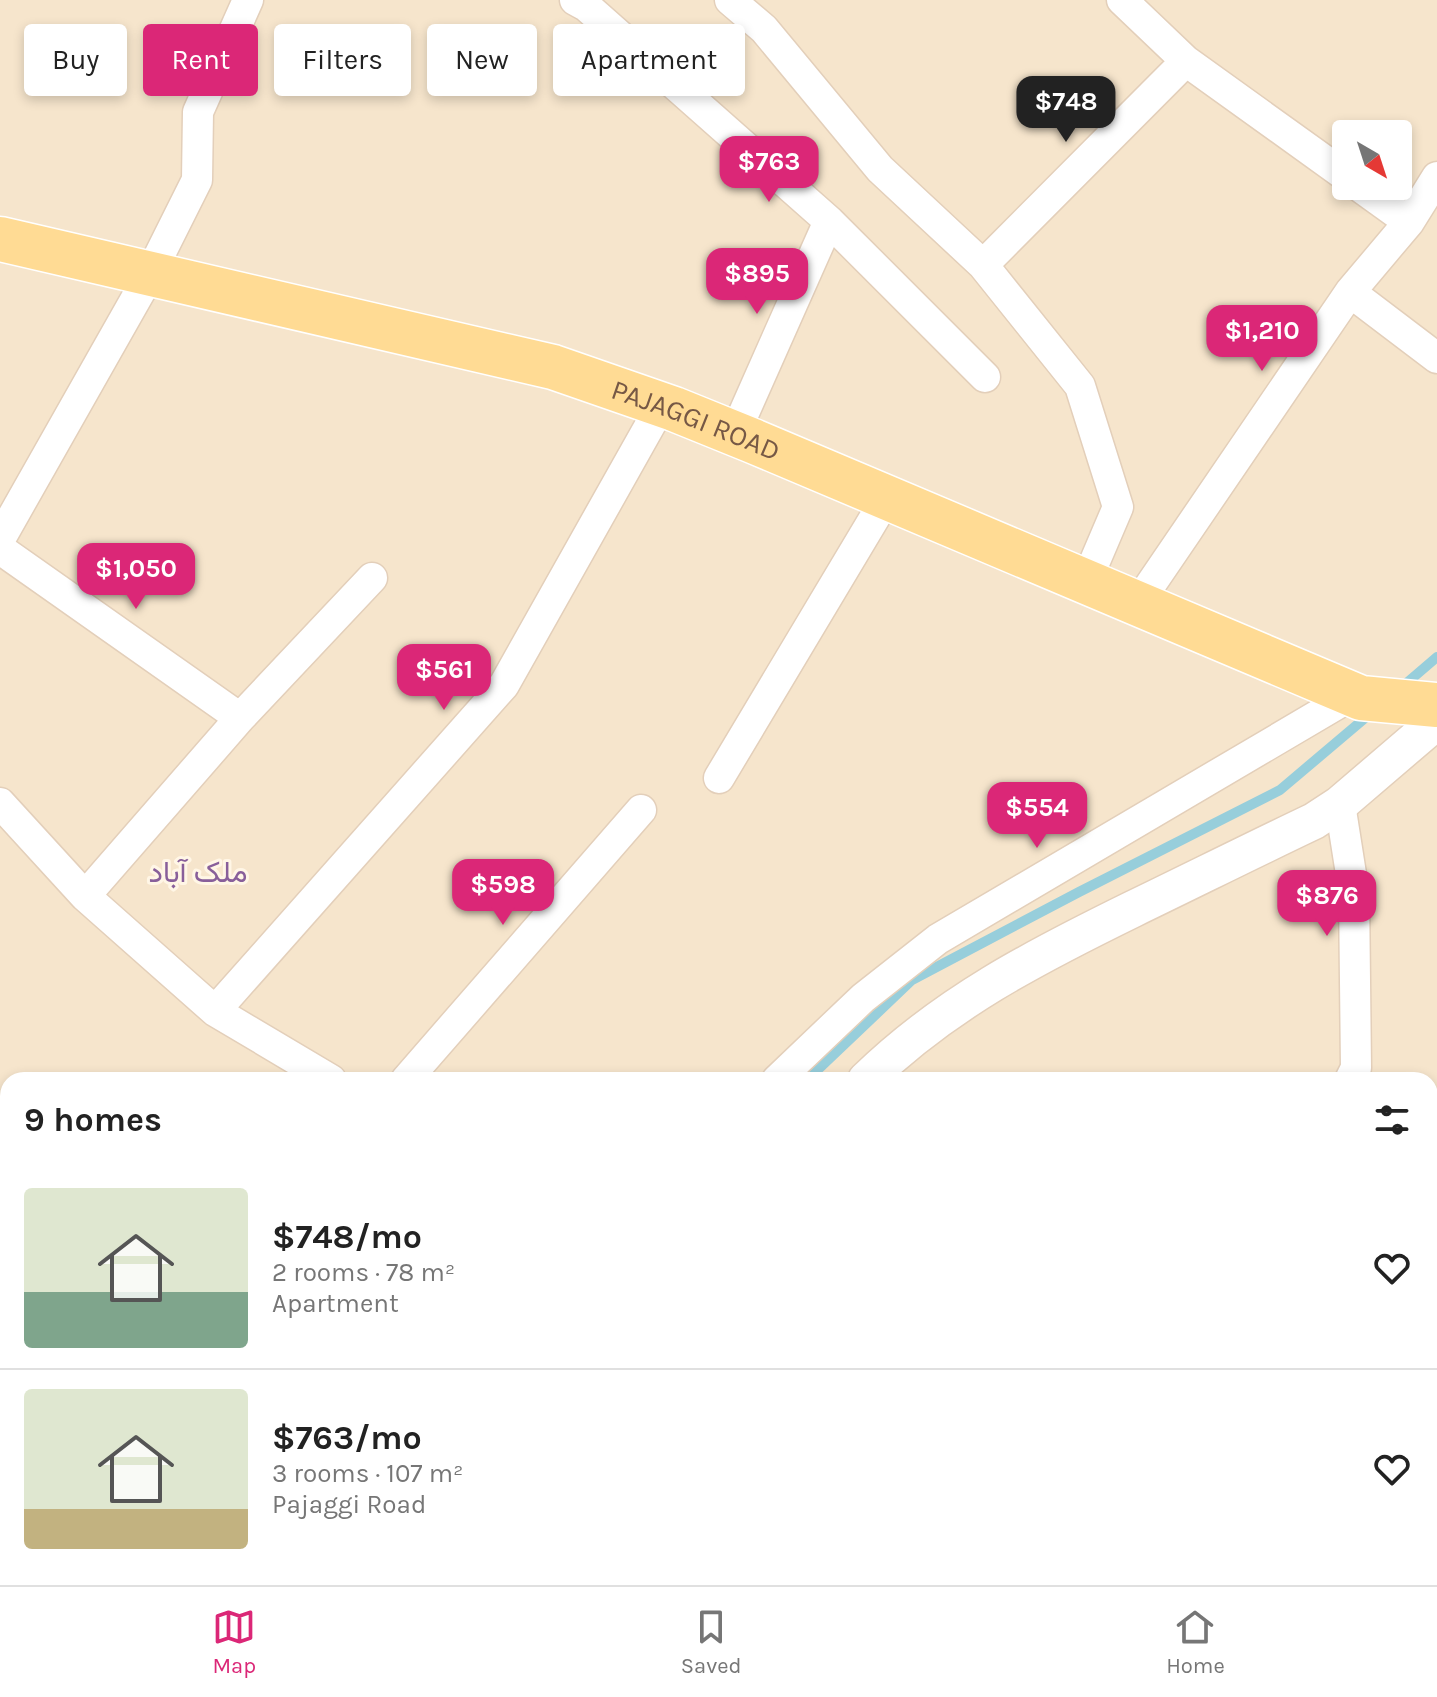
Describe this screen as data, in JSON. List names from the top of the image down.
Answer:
{
  "streets": {
    "main road": ["PAJAGGI ROAD"]
  },
  "districts": ["ملک آباد"],
  "north": "bottom right",
  "page": {
    "chip": [
      "Buy",
      "Rent",
      "Filters",
      "New",
      "Apartment"
    ],
    "price": [
      "$748",
      "$763",
      "$895",
      "$1,210",
      "$1,050",
      "$561",
      "$554",
      "$598",
      "$876"
    ],
    "heading": "9 homes",
    "list": [
      {
        "name": "$748/mo",
        "note": "2 rooms · 78 m² · Apartment"
      },
      {
        "name": "$763/mo",
        "note": "3 rooms · 107 m² · Pajaggi Road"
      }
    ],
    "tabs": ["Map", "Saved", "Home"]
  }
}
